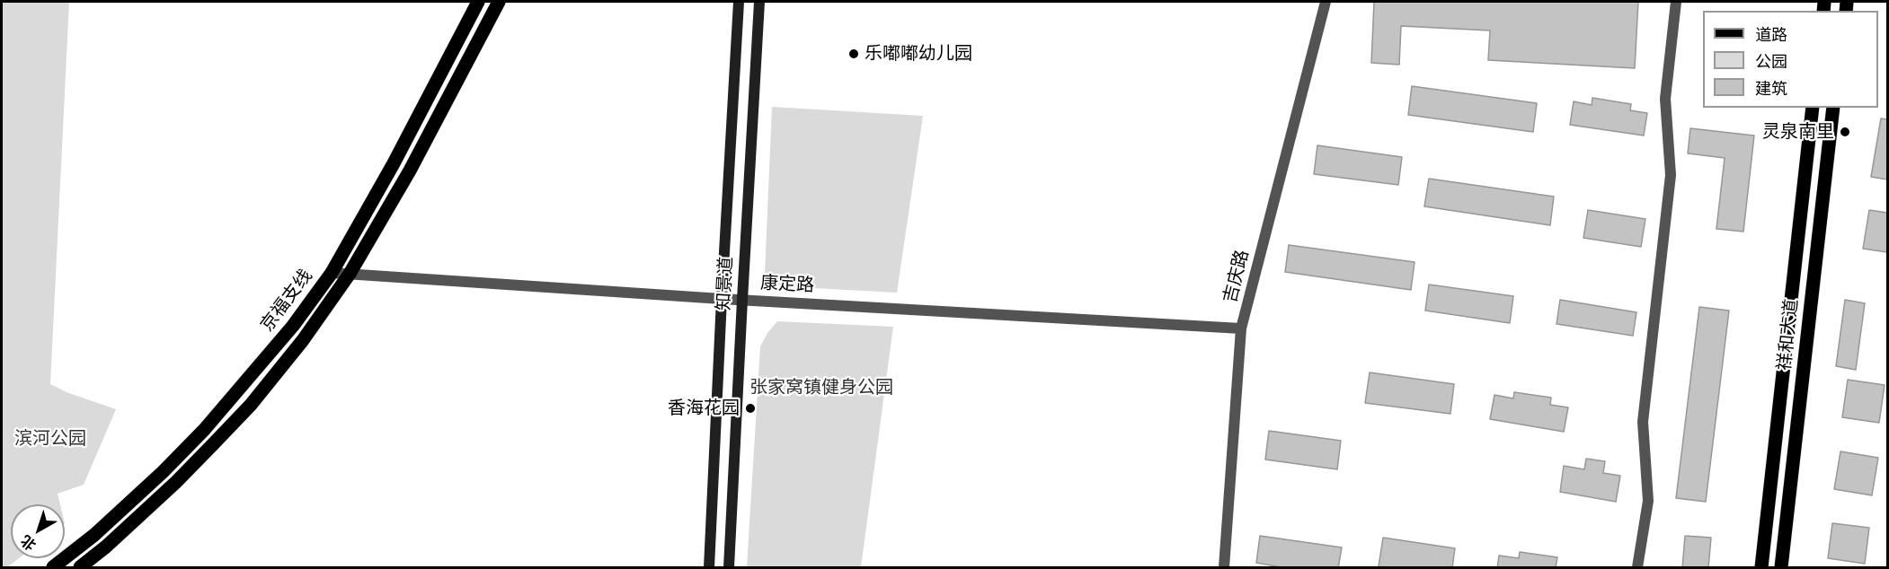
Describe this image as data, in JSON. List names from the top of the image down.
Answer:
{
  "streets": {
    "main road": ["知景道", "京福支线", "祥和大道"],
    "street": ["吉庆路", "康定路"]
  },
  "crossings": [
    ["吉庆路", "康定路"],
    ["知景道", "康定路"],
    ["康定路", "京福支线"]
  ],
  "parks": ["张家窝镇健身公园", "滨河公园"],
  "places": ["乐嘟嘟幼儿园", "灵泉南里", "香海花园"],
  "legend": ["道路", "公园", "建筑"],
  "north": "bottom left"
}
